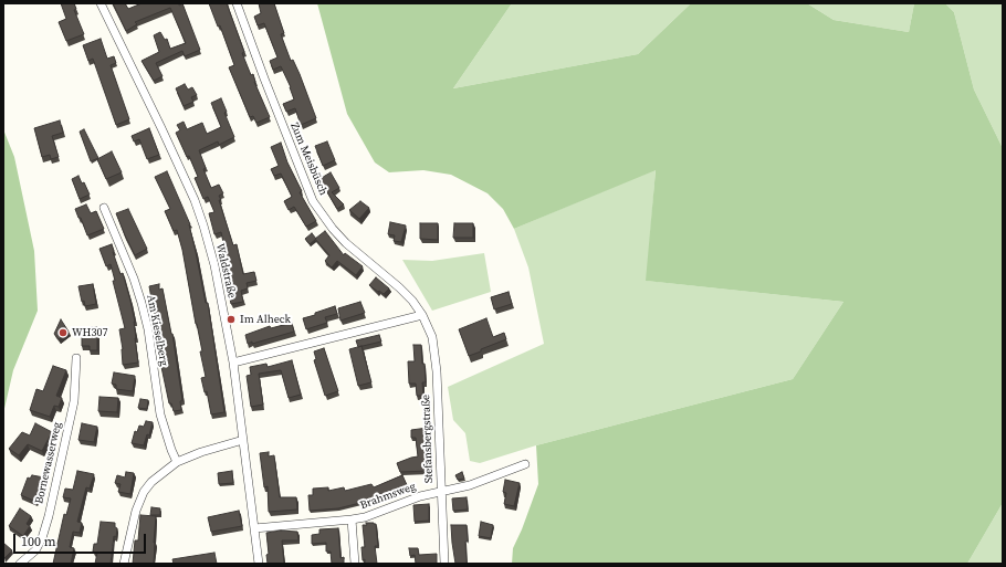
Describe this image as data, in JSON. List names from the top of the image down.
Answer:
{
  "streets": {
    "street": [
      "Zum Meisbüsch",
      "Waldstraße",
      "Am Kieselberg",
      "Stefansbergstraße",
      "Bornewasserweg",
      "Brahmsweg"
    ]
  },
  "crossings": [
    ["Zum Meisbüsch", "Stefansbergstraße"],
    ["Waldstraße", "Brahmsweg"],
    ["Stefansbergstraße", "Brahmsweg"]
  ],
  "places": ["Im Alheck", "WH307"],
  "scale_bar": "100 m"
}
